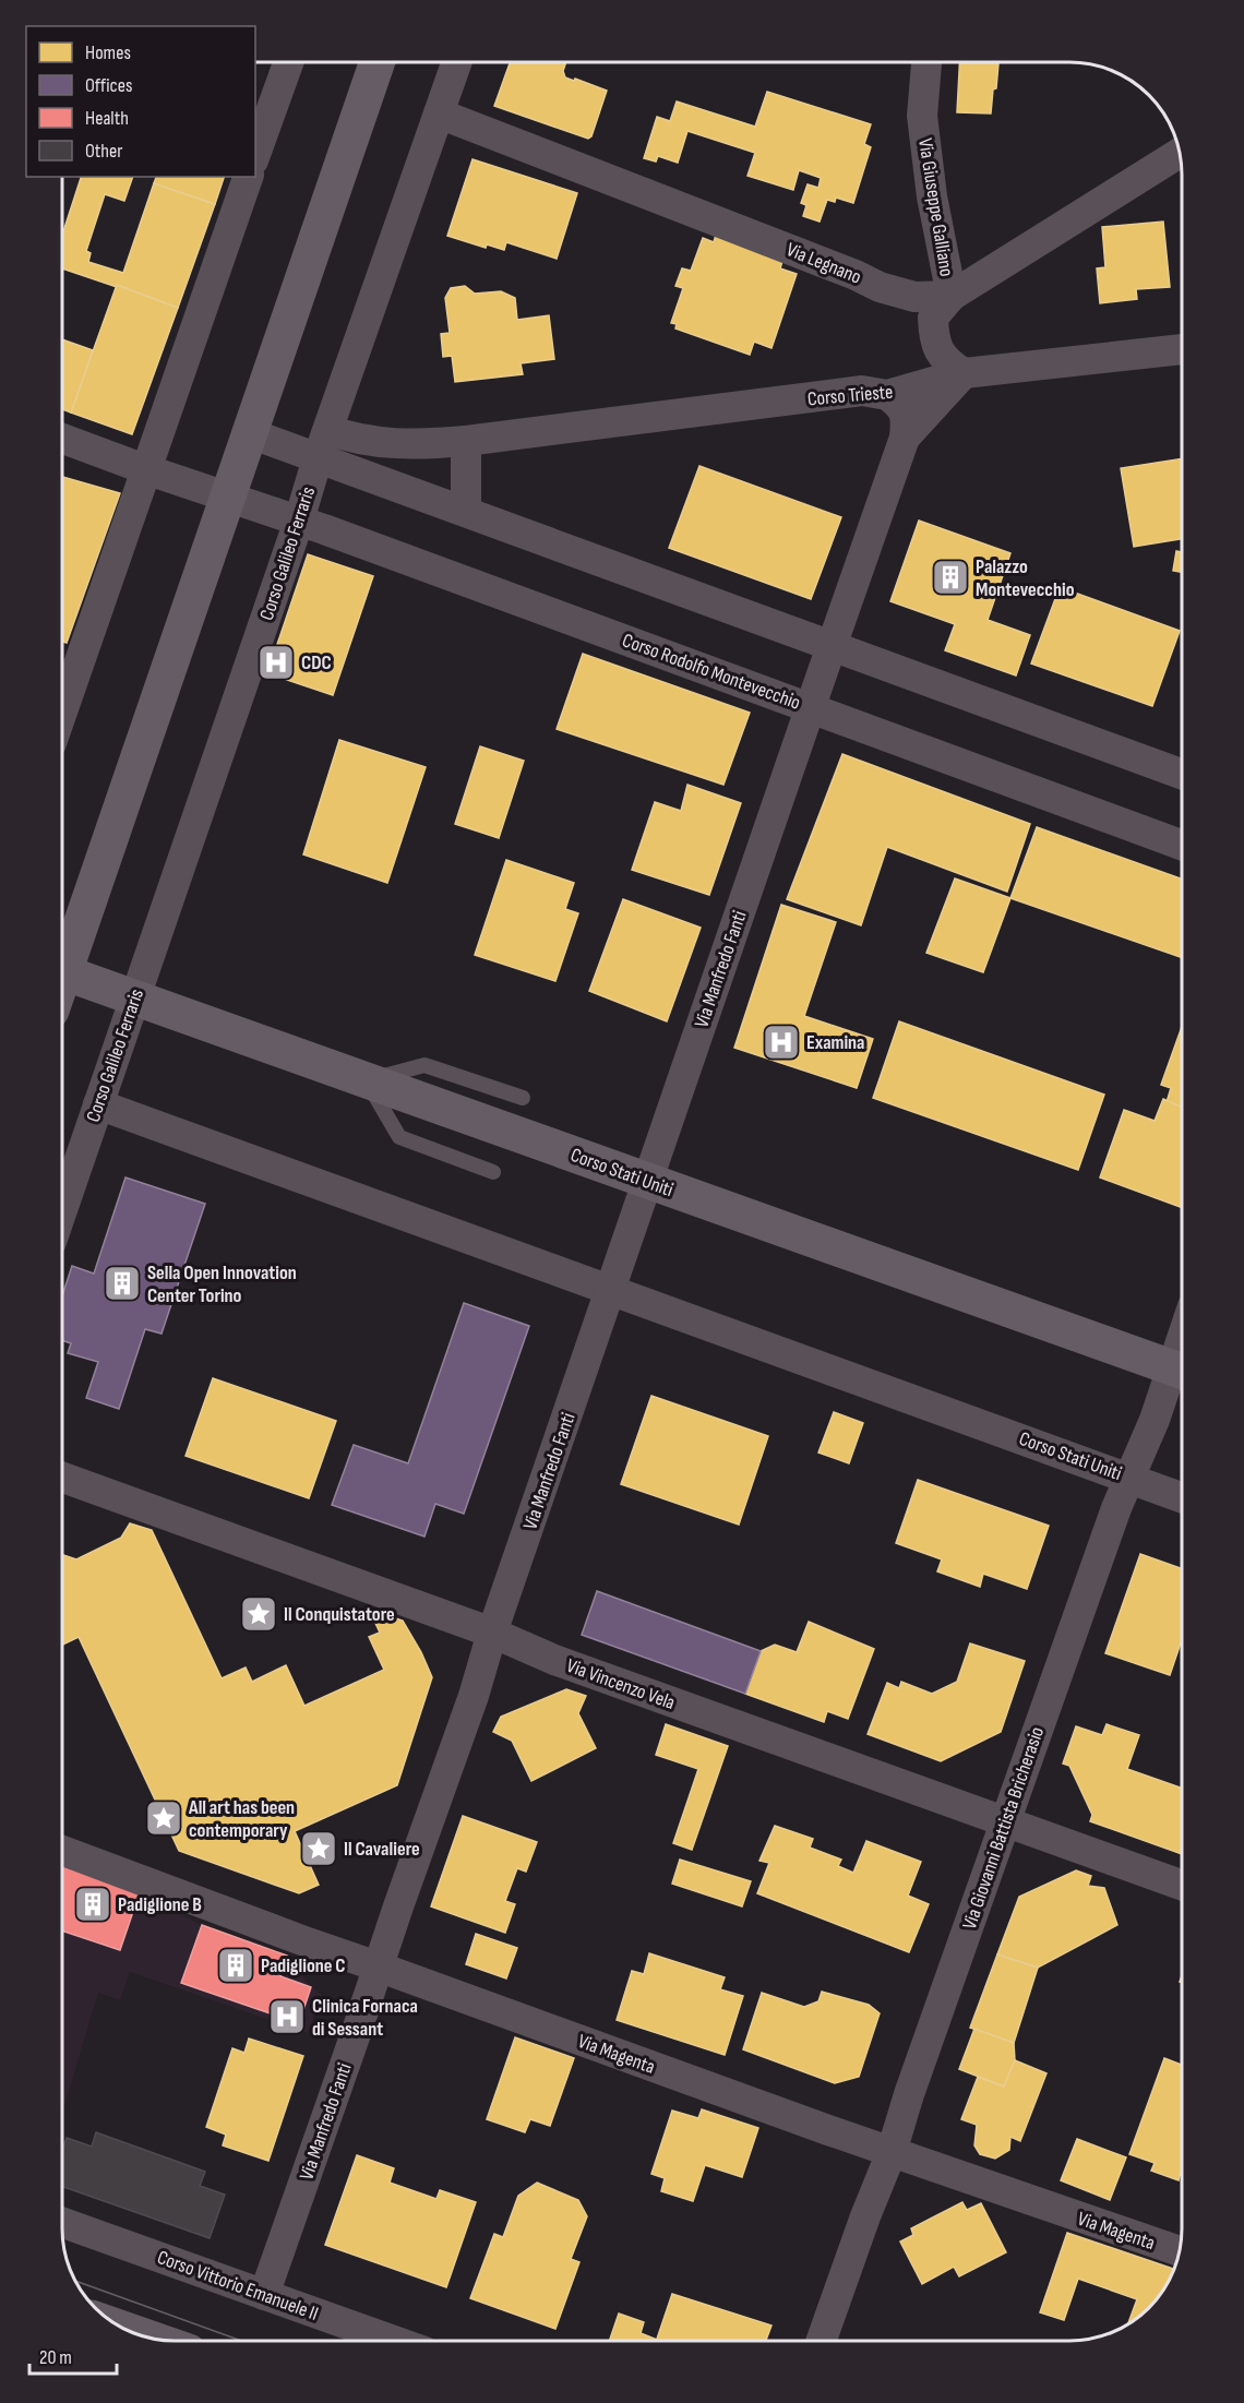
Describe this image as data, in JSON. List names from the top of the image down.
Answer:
{
  "streets": {
    "main road": ["Corso Stati Uniti"],
    "street": [
      "Via Giuseppe Galliano",
      "Via Legnano",
      "Corso Trieste",
      "Corso Galileo Ferraris",
      "Corso Rodolfo Montevecchio",
      "Via Manfredo Fanti",
      "Via Vincenzo Vela",
      "Via Giovanni Battista Bricherasio",
      "Via Magenta",
      "Corso Vittorio Emanuele II"
    ]
  },
  "crossings": [
    ["Via Giuseppe Galliano", "Via Legnano"],
    ["Via Giuseppe Galliano", "Corso Trieste"],
    ["Via Legnano", "Corso Galileo Ferraris"],
    ["Corso Trieste", "Corso Galileo Ferraris"],
    ["Corso Galileo Ferraris", "Corso Rodolfo Montevecchio"],
    ["Corso Galileo Ferraris", "Corso Stati Uniti"],
    ["Corso Rodolfo Montevecchio", "Via Manfredo Fanti"],
    ["Via Manfredo Fanti", "Corso Stati Uniti"],
    ["Via Manfredo Fanti", "Via Vincenzo Vela"],
    ["Via Manfredo Fanti", "Via Magenta"],
    ["Via Manfredo Fanti", "Corso Vittorio Emanuele II"],
    ["Corso Stati Uniti", "Via Giovanni Battista Bricherasio"],
    ["Via Vincenzo Vela", "Via Giovanni Battista Bricherasio"],
    ["Via Giovanni Battista Bricherasio", "Via Magenta"]
  ],
  "places": {
    "building": [
      "Palazzo Montevecchio",
      "Sella Open Innovation Center Torino",
      "Padiglione B",
      "Padiglione C"
    ],
    "hospital": ["CDC", "Examina", "Clinica Fornaca di Sessant"],
    "place": ["Il Conquistatore", "All art has been contemporary", "Il Cavaliere"]
  },
  "legend": [
    "Homes",
    "Offices",
    "Health",
    "Other"
  ],
  "scale_bar": "20 m"
}
